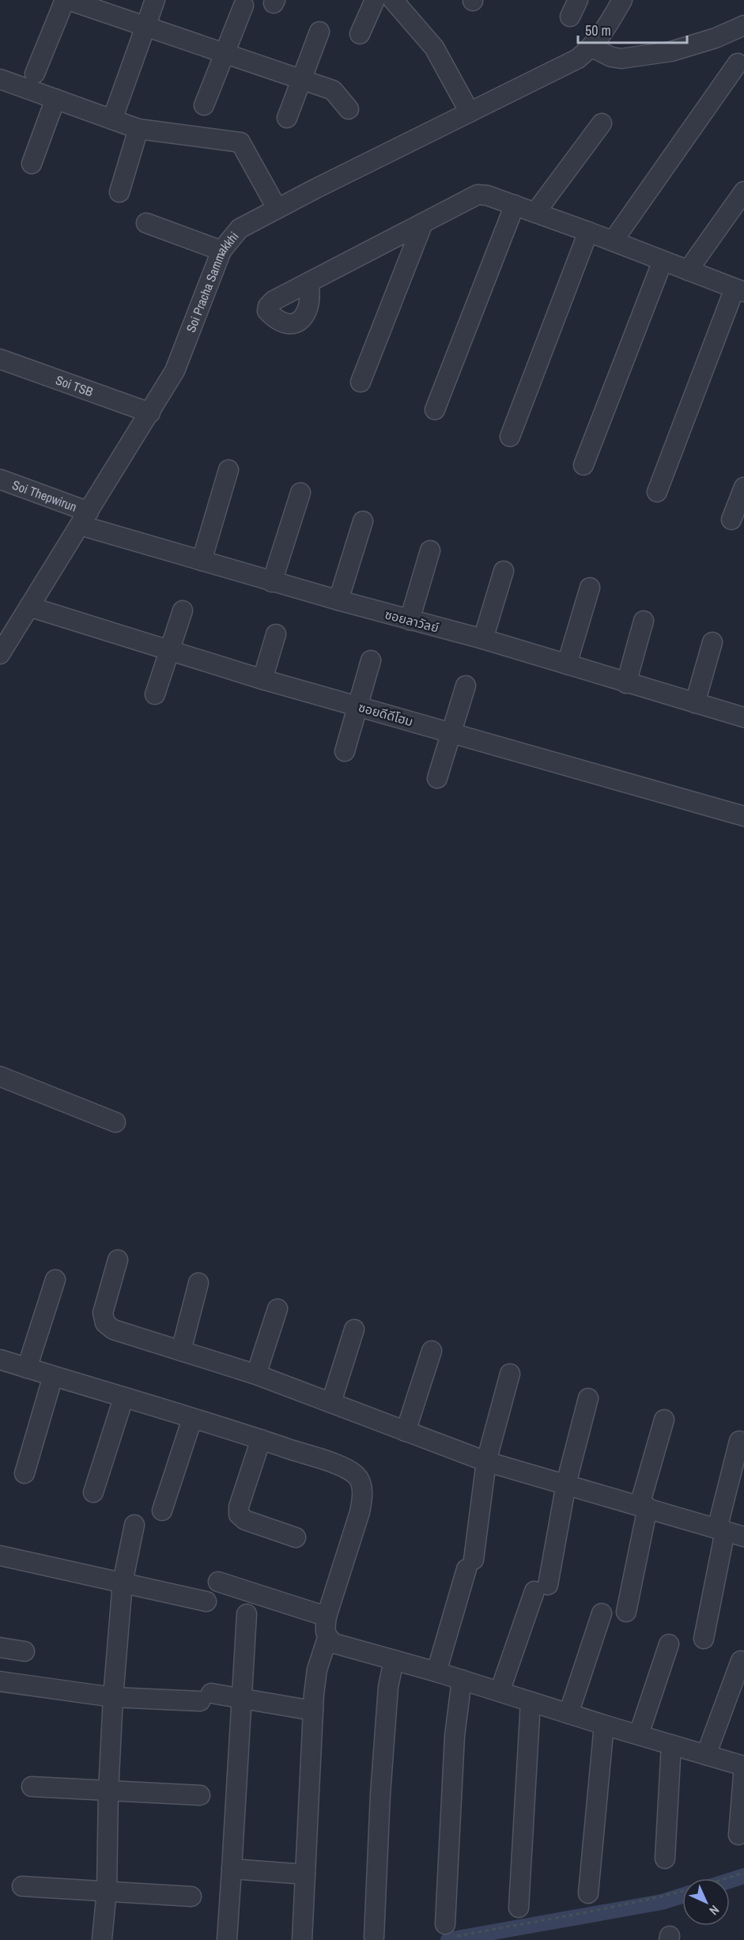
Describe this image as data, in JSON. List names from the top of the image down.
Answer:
{
  "streets": {
    "street": [
      "Soi Pracha Sammakkhi",
      "Soi TSB",
      "Soi Thepwirun",
      "ซอยลาวัลย์",
      "ซอยดีดีโฮม"
    ]
  },
  "crossings": [
    ["Soi Pracha Sammakkhi", "Soi TSB"],
    ["Soi Pracha Sammakkhi", "Soi Thepwirun"],
    ["Soi Pracha Sammakkhi", "ซอยลาวัลย์"],
    ["Soi Pracha Sammakkhi", "ซอยดีดีโฮม"],
    ["Soi Thepwirun", "ซอยลาวัลย์"]
  ],
  "scale_bar": "50 m",
  "north": "bottom right"
}
